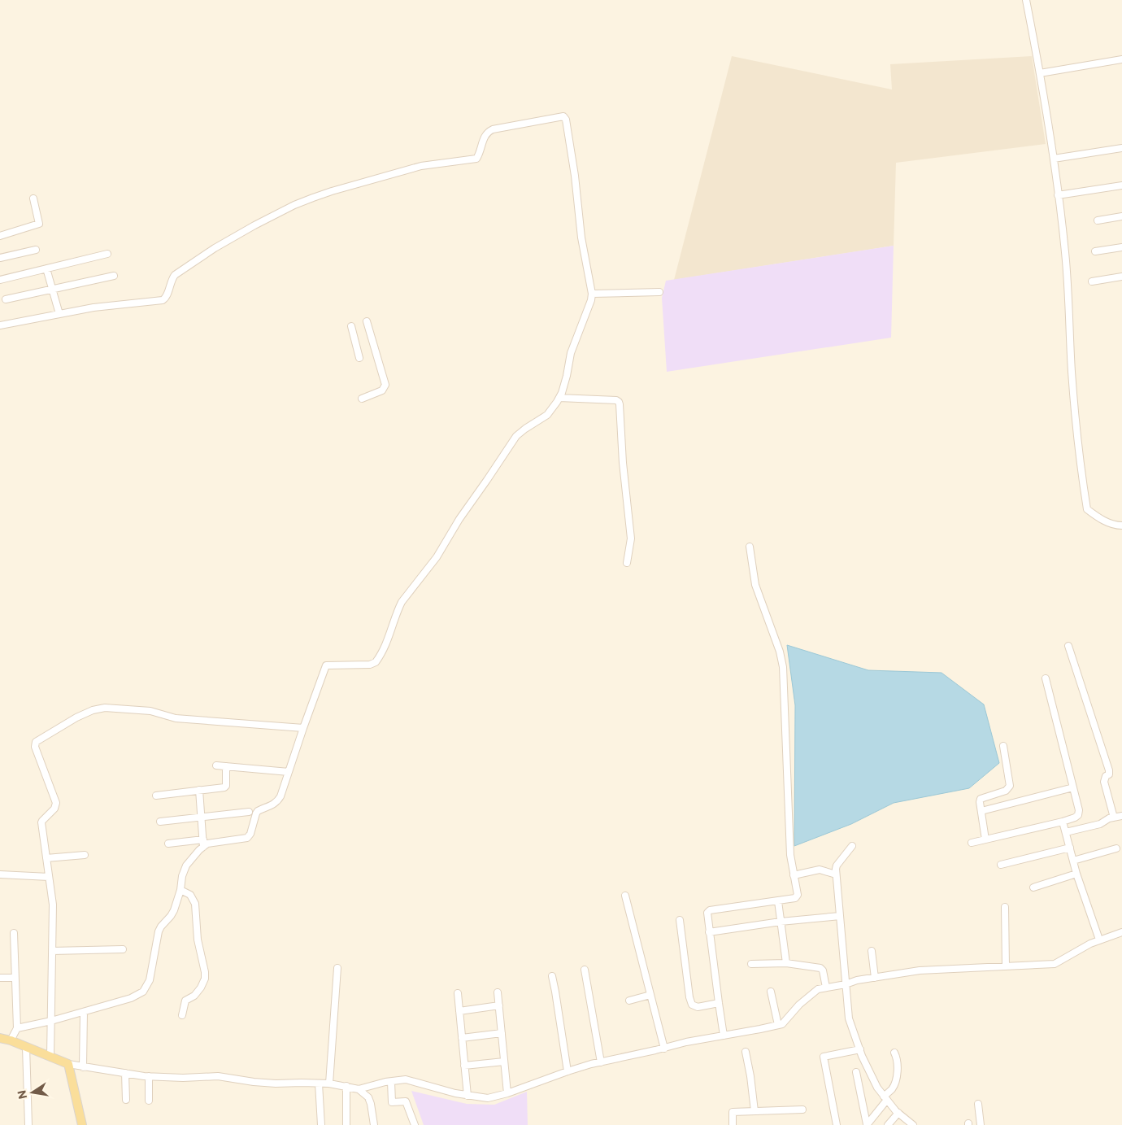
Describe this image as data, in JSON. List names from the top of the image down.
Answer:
{
  "north": "left"
}
